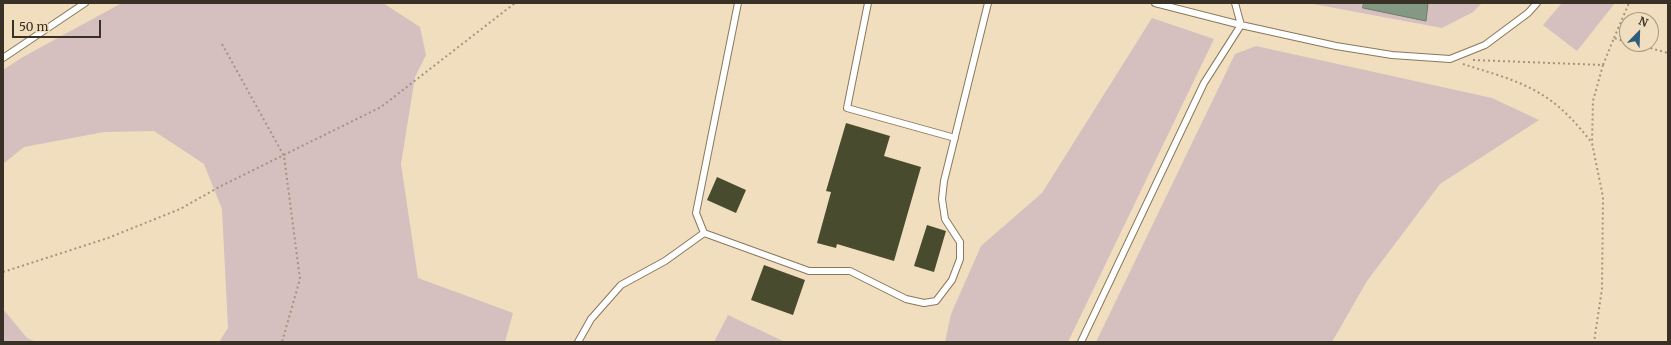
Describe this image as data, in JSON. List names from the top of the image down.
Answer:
{
  "scale_bar": "50 m",
  "north": "top right"
}
